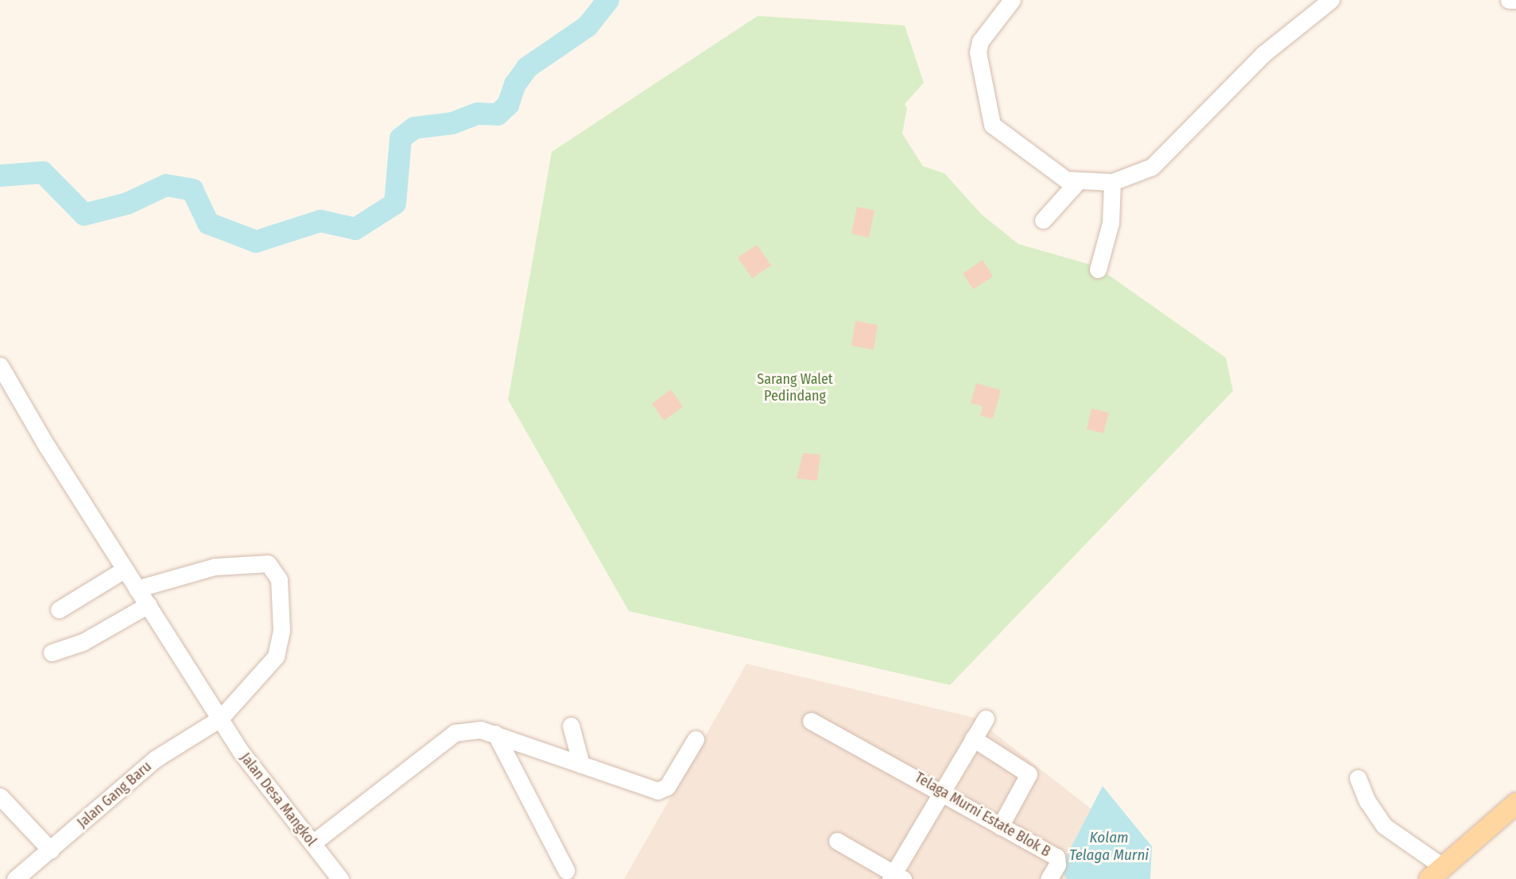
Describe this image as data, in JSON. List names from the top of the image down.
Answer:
{
  "streets": {
    "street": ["Jalan Gang Baru", "Jalan Desa Mangkol", "Telaga Murni Estate Blok B"]
  },
  "crossings": [
    ["Jalan Gang Baru", "Jalan Desa Mangkol"]
  ],
  "water": ["Kolam Telaga Murni"],
  "parks": ["Sarang Walet Pedindang"]
}
